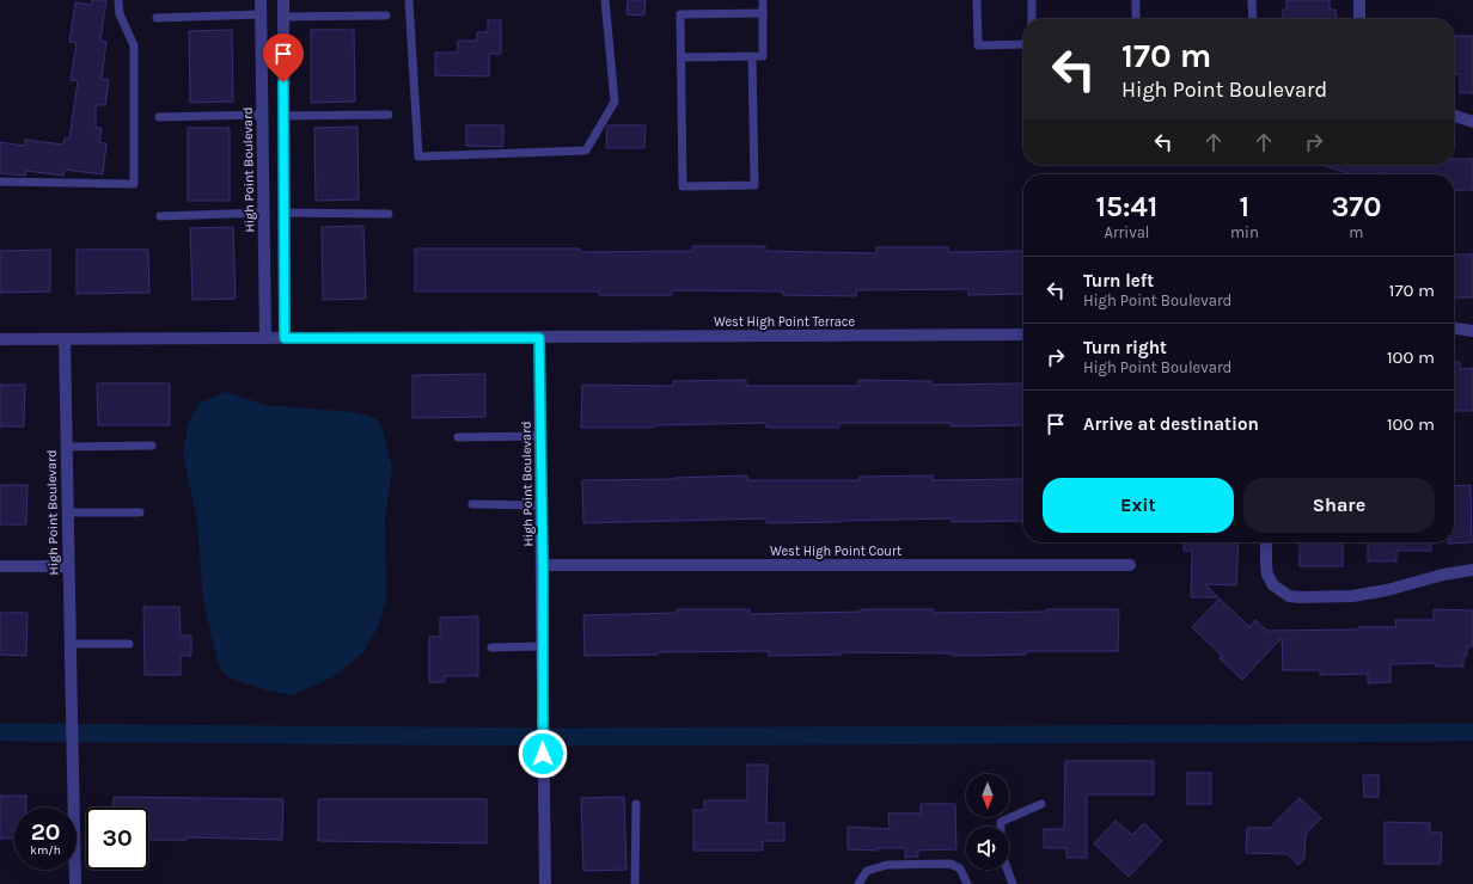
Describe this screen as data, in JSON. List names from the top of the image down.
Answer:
{
  "streets": {
    "street": ["High Point Boulevard", "West High Point Terrace", "West High Point Court"]
  },
  "crossings": [
    ["High Point Boulevard", "West High Point Terrace"],
    ["High Point Boulevard", "West High Point Court"]
  ],
  "north": "bottom",
  "page": {
    "turn": ["170 m", "High Point Boulevard"],
    "eta": [
      "15:41",
      "Arrival",
      "1",
      "min",
      "370",
      "m"
    ],
    "list": [
      {
        "name": "Turn left",
        "note": "High Point Boulevard",
        "value": "170 m"
      },
      {
        "name": "Turn right",
        "note": "High Point Boulevard",
        "value": "100 m"
      },
      {
        "name": "Arrive at destination",
        "value": "100 m"
      }
    ],
    "buttons": ["Exit", "Share"],
    "speed": "20 km/h",
    "limit": "30"
  }
}
